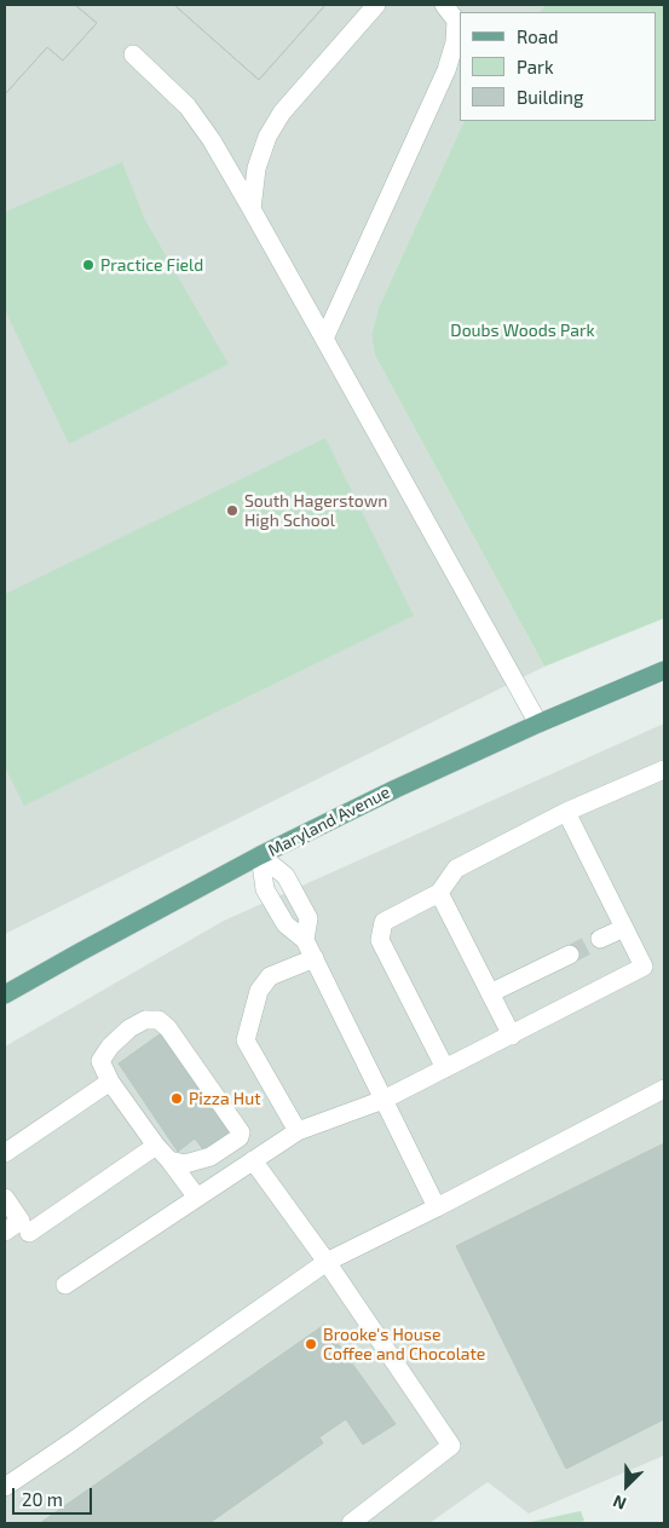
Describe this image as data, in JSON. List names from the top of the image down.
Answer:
{
  "streets": {
    "main road": ["Maryland Avenue"]
  },
  "parks": ["Doubs Woods Park"],
  "places": [
    "Practice Field",
    "South Hagerstown High School",
    "Pizza Hut",
    "Brooke's House Coffee and Chocolate"
  ],
  "legend": ["Road", "Park", "Building"],
  "scale_bar": "20 m",
  "north": "bottom left"
}
